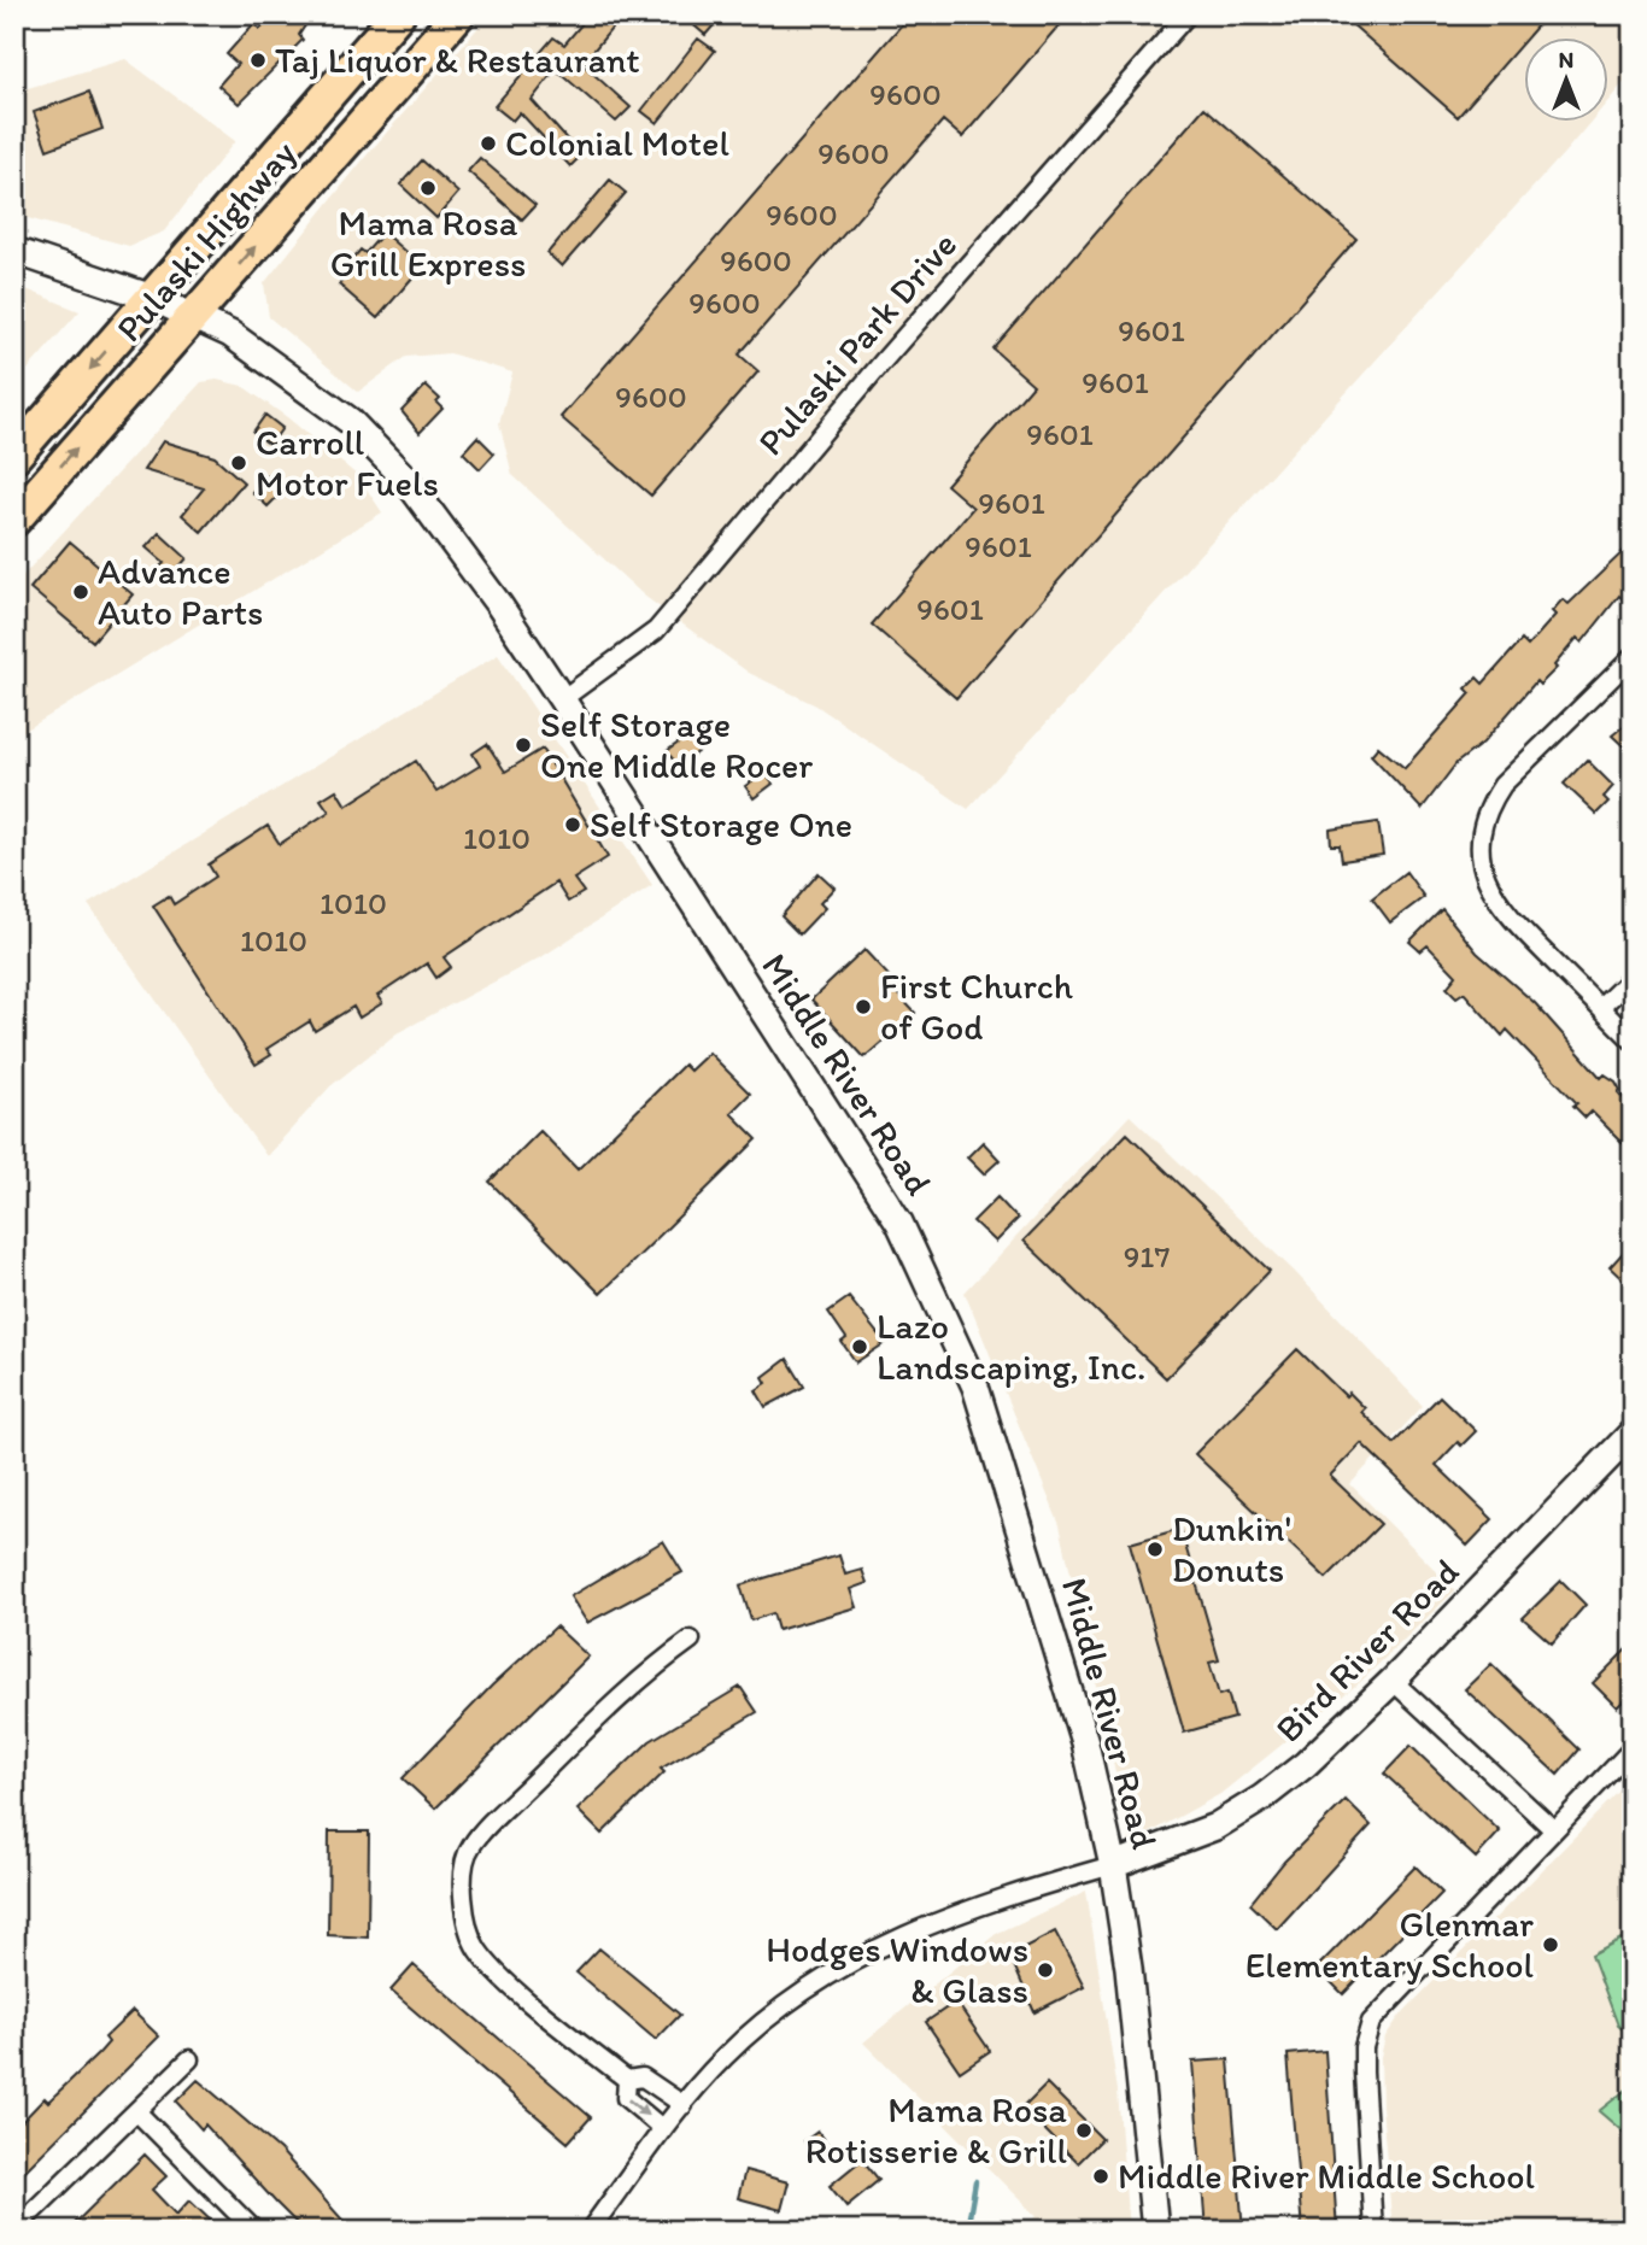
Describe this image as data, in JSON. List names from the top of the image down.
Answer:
{
  "streets": {
    "highway": ["Pulaski Highway"],
    "street": ["Pulaski Park Drive", "Middle River Road", "Bird River Road"]
  },
  "crossings": [
    ["Pulaski Highway", "Middle River Road"],
    ["Pulaski Park Drive", "Middle River Road"],
    ["Middle River Road", "Bird River Road"]
  ],
  "places": [
    "Taj Liquor & Restaurant",
    "Colonial Motel",
    "Mama Rosa Grill Express",
    "Carroll Motor Fuels",
    "Advance Auto Parts",
    "Self Storage One Middle Rocer",
    "Self Storage One",
    "First Church of God",
    "Lazo Landscaping, Inc.",
    "Dunkin' Donuts",
    "Glenmar Elementary School",
    "Hodges Windows & Glass",
    "Mama Rosa Rotisserie & Grill",
    "Middle River Middle School"
  ],
  "house_numbers": [
    "9600",
    "9600",
    "9600",
    "9600",
    "9600",
    "9601",
    "9601",
    "9600",
    "9601",
    "9601",
    "9601",
    "9601",
    "1010",
    "1010",
    "1010",
    "917"
  ],
  "north": "top"
}
